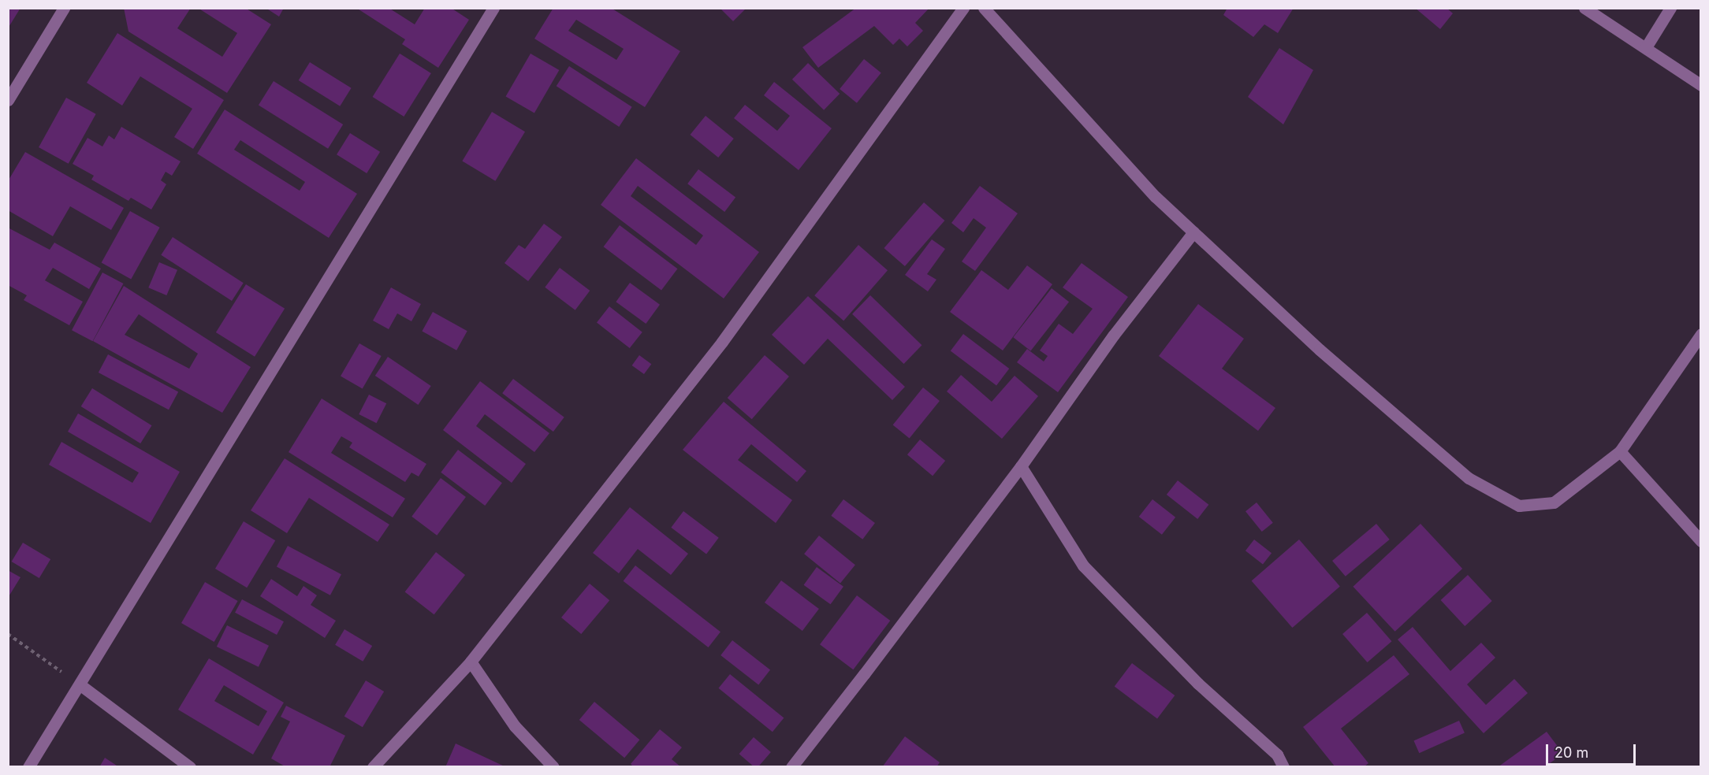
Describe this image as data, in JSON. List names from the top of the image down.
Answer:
{
  "scale_bar": "20 m"
}
